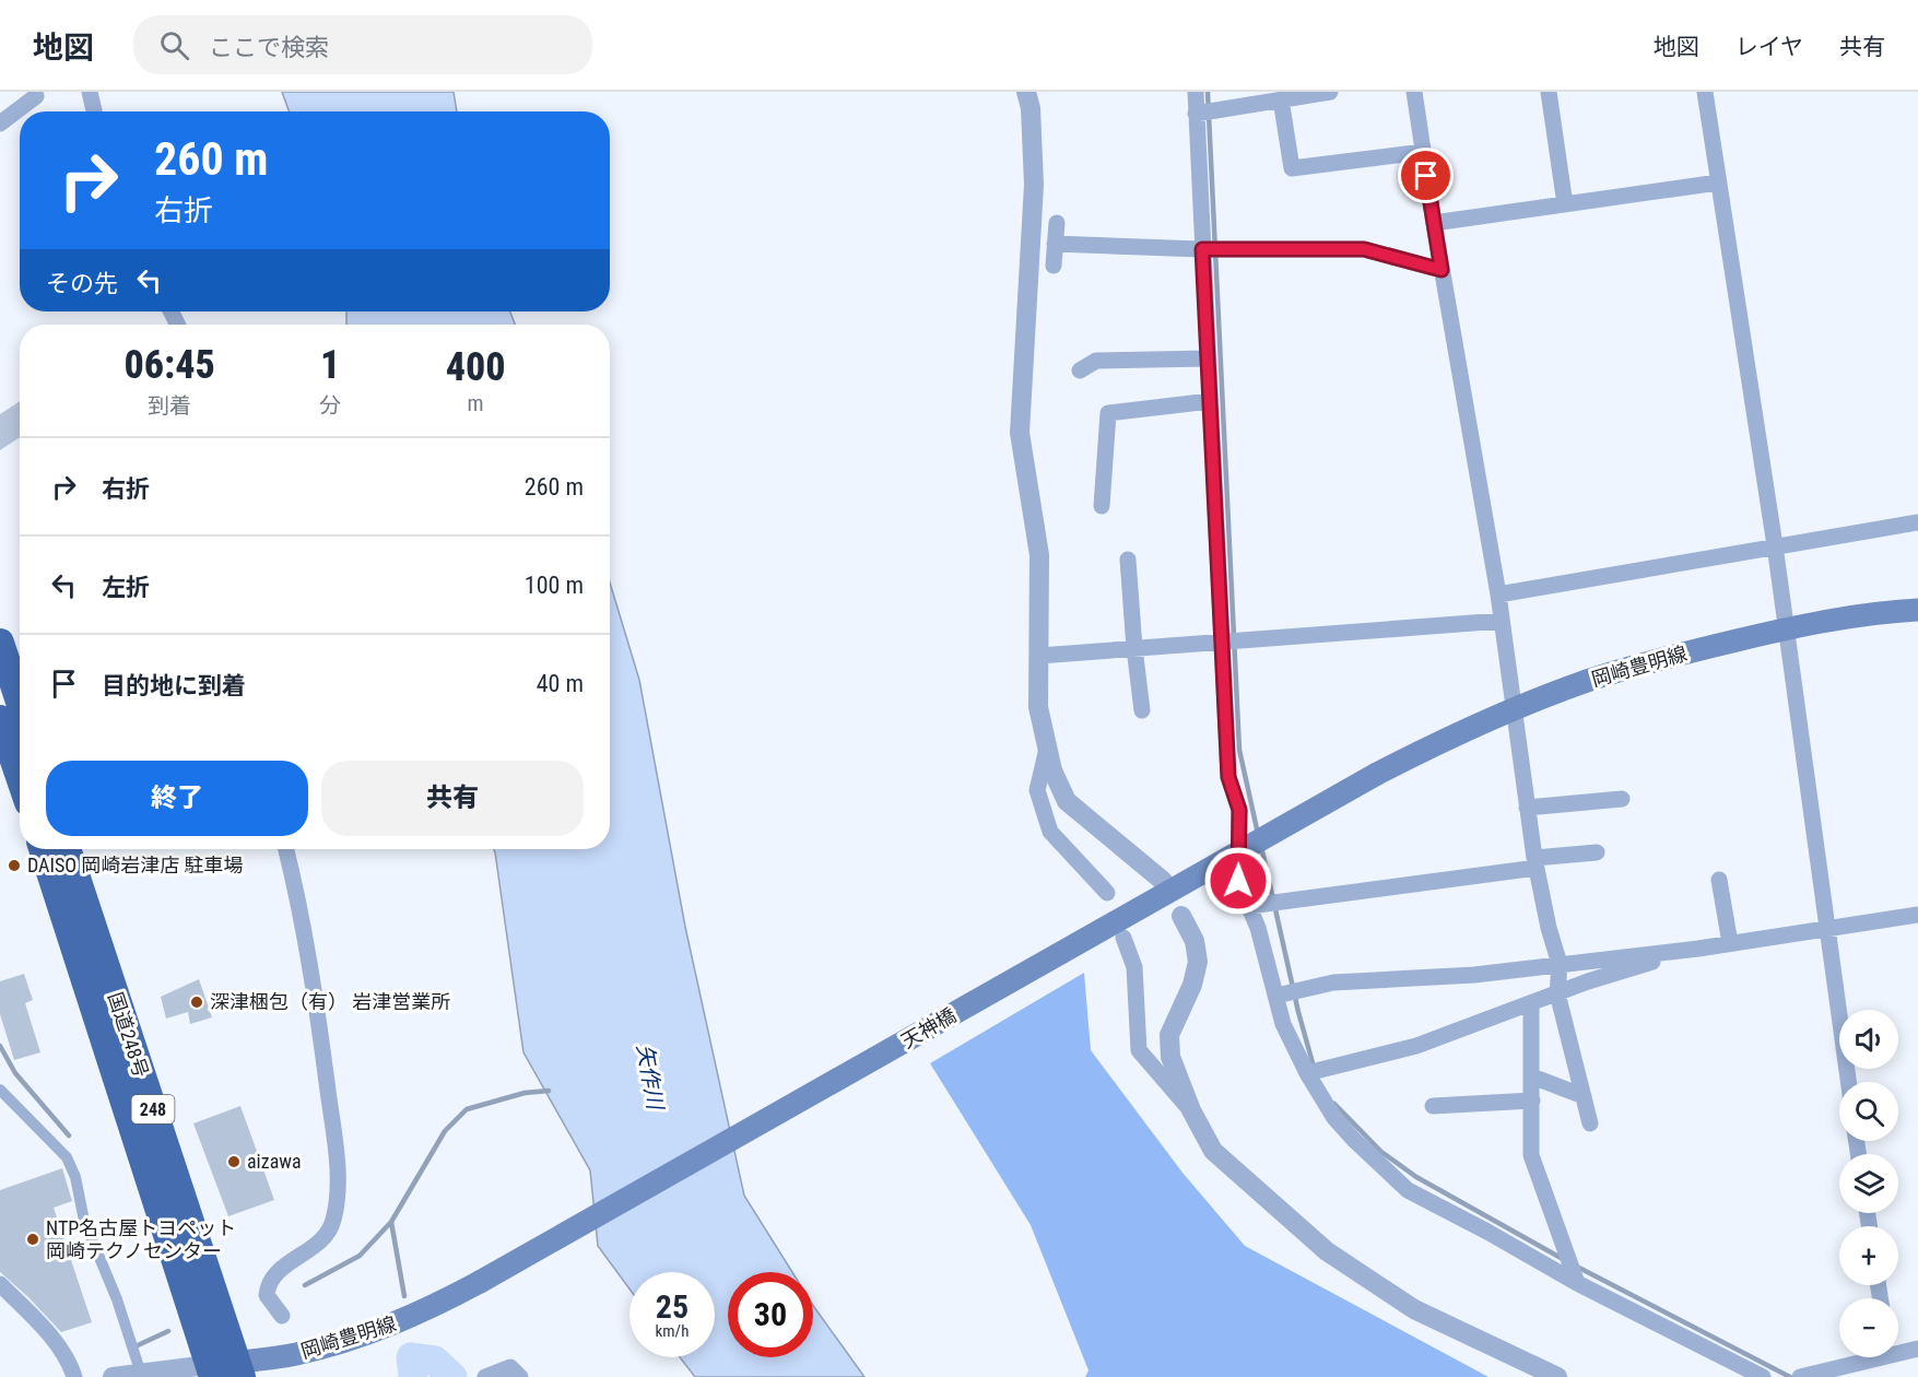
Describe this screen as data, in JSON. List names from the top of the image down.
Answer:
{
  "streets": {
    "highway": ["国道248号", "248"],
    "main road": ["岡崎豊明線", "天神橋"]
  },
  "crossings": [
    ["岡崎豊明線", "天神橋"],
    ["岡崎豊明線", "国道248号"]
  ],
  "water": ["矢作川"],
  "places": [
    "DAISO 岡崎岩津店 駐車場",
    "深津梱包（有） 岩津営業所",
    "aizawa",
    "NTP名古屋トヨペット 岡崎テクノセンター"
  ],
  "page": {
    "header": "地図",
    "search": "ここで検索",
    "nav": ["地図", "レイヤ", "共有"],
    "turn": ["260 m", "右折"],
    "then": "その先",
    "eta": [
      "06:45",
      "到着",
      "1",
      "分",
      "400",
      "m"
    ],
    "list": [
      {
        "name": "右折",
        "value": "260 m"
      },
      {
        "name": "左折",
        "value": "100 m"
      },
      {
        "name": "目的地に到着",
        "value": "40 m"
      }
    ],
    "buttons": ["終了", "共有"],
    "map_buttons": ["+", "−"],
    "speed": "25 km/h",
    "limit": "30"
  }
}
